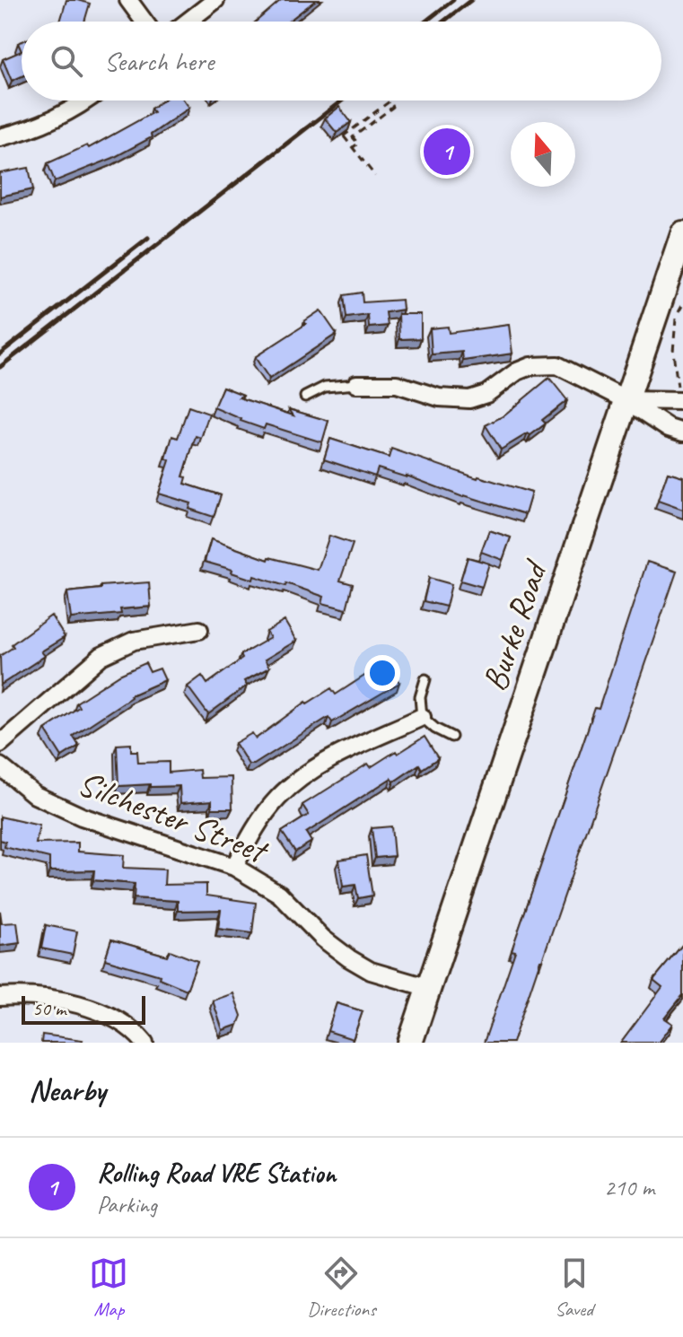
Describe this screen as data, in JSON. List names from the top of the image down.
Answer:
{
  "streets": {
    "street": ["Burke Road", "Silchester Street"]
  },
  "crossings": [
    ["Burke Road", "Silchester Street"]
  ],
  "scale_bar": "50 m",
  "north": "top",
  "page": {
    "search": "Search here",
    "pins": "1",
    "scale": "50 m",
    "heading": "Nearby",
    "list": [
      {
        "mark": "1",
        "name": "Rolling Road VRE Station",
        "note": "Parking",
        "value": "210 m"
      }
    ],
    "nav": ["Map", "Directions", "Saved"]
  }
}
